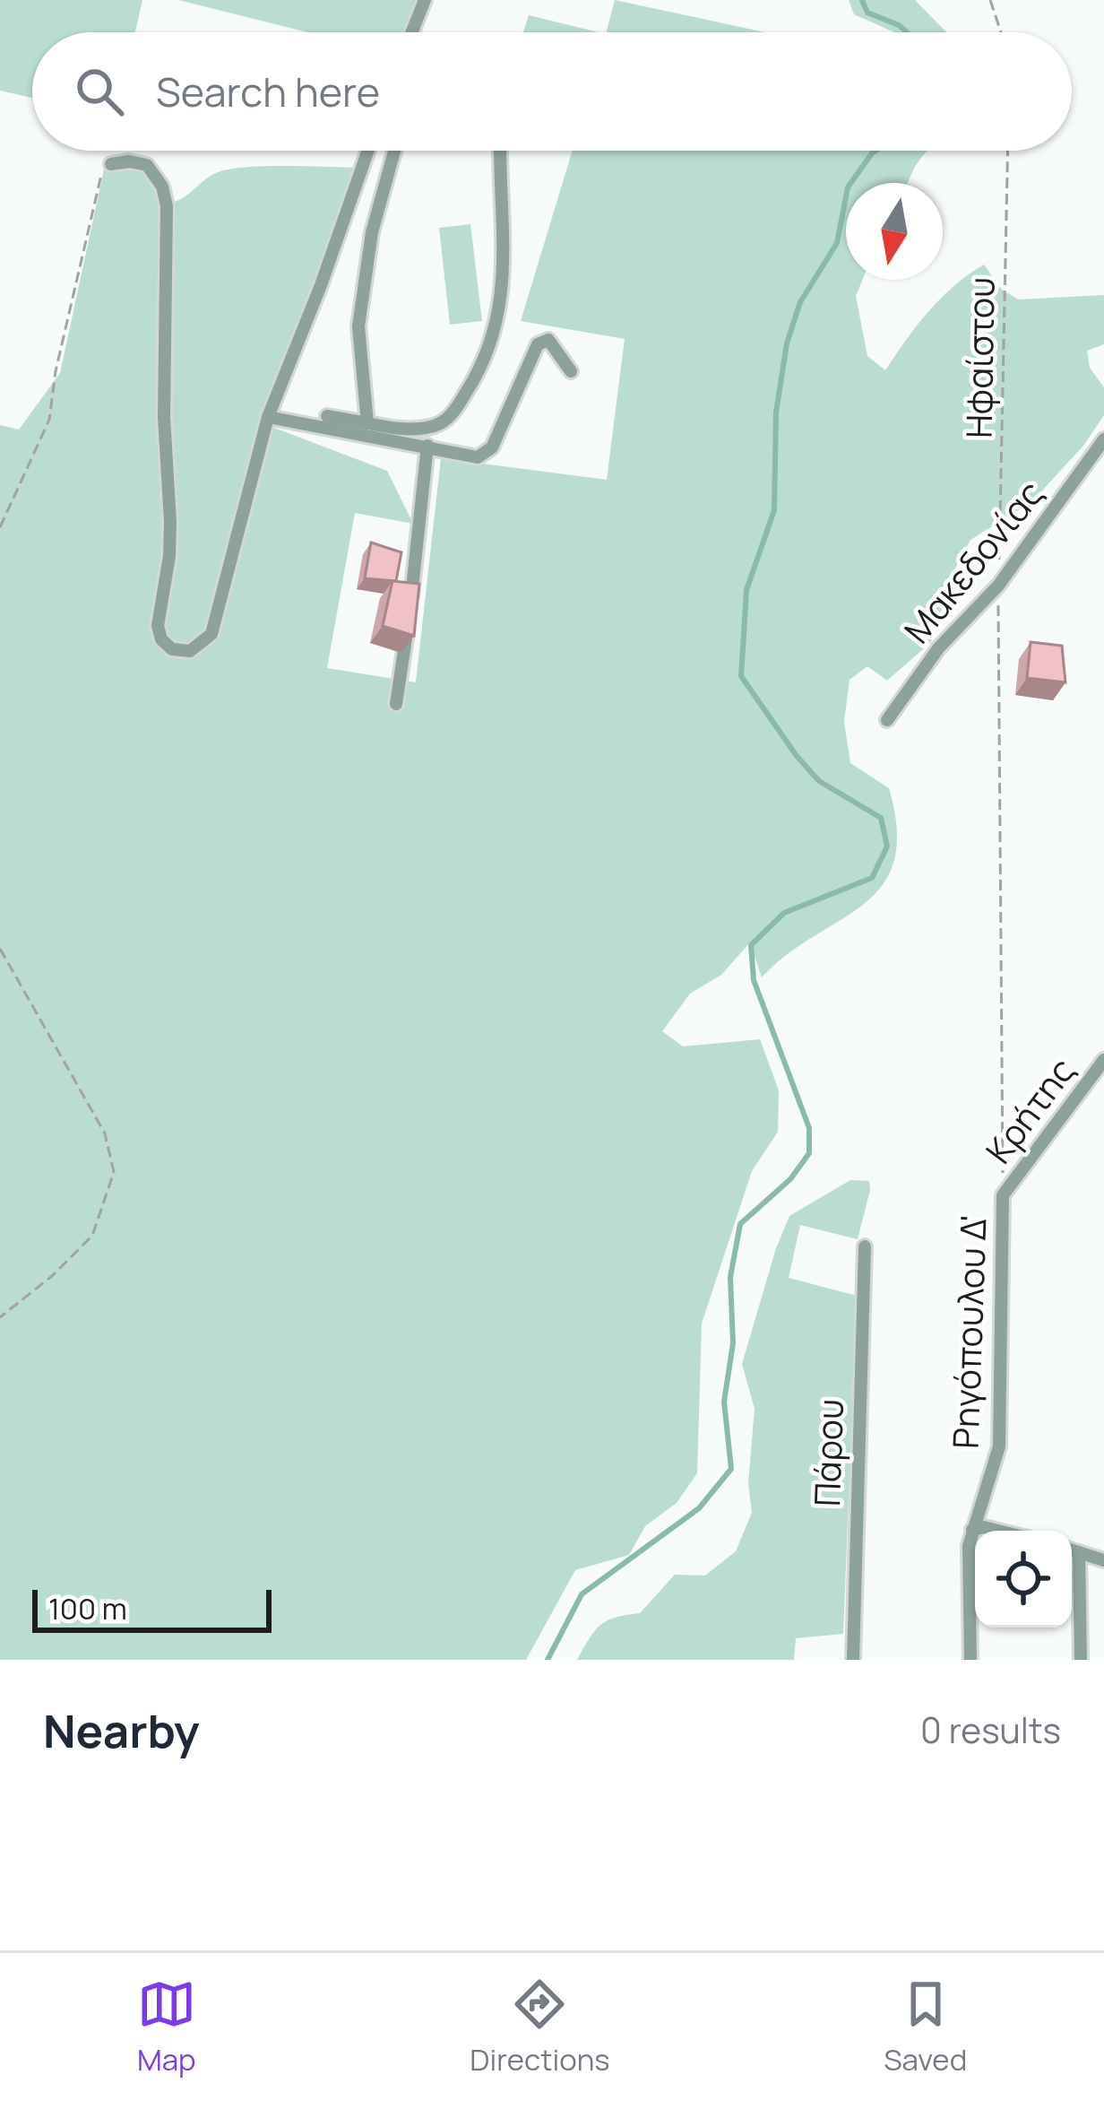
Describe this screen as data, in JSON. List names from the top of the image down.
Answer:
{
  "streets": {
    "street": [
      "Μακεδονίας",
      "Κρήτης",
      "Ρηγόπουλου Δ'",
      "Πάρου"
    ],
    "path": ["Ηφαίστου"]
  },
  "crossings": [
    ["Ηφαίστου", "Μακεδονίας"],
    ["Ηφαίστου", "Κρήτης"],
    ["Ηφαίστου", "Ρηγόπουλου Δ'"],
    ["Κρήτης", "Ρηγόπουλου Δ'"]
  ],
  "scale_bar": "100 m",
  "north": "bottom",
  "page": {
    "search": "Search here",
    "scale": "100 m",
    "heading": ["Nearby", "0 results"],
    "nav": ["Map", "Directions", "Saved"]
  }
}
